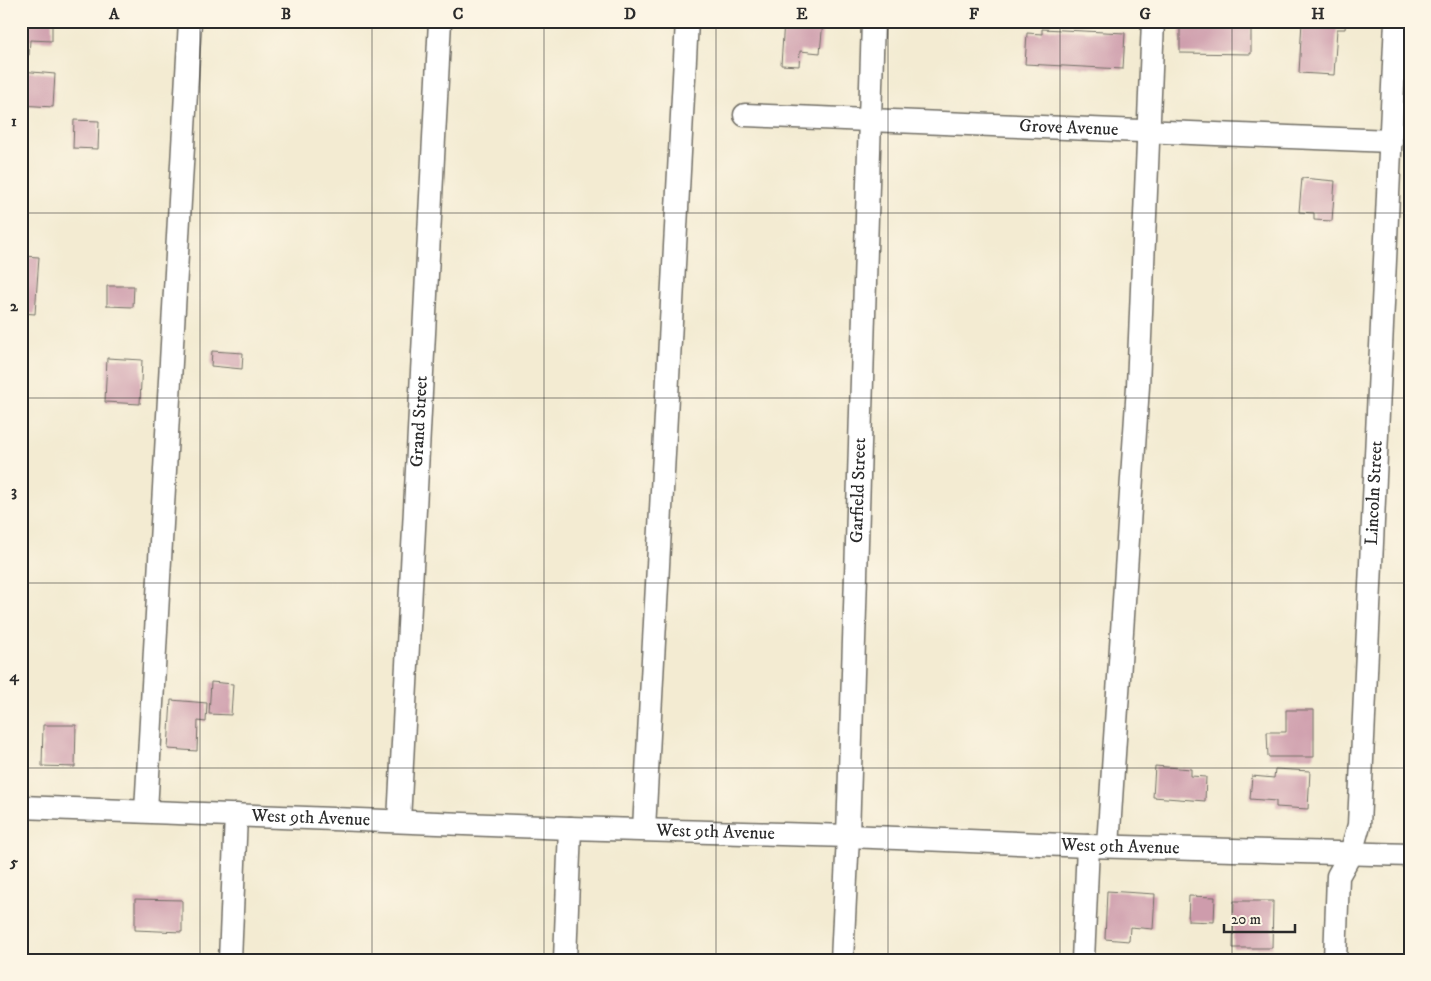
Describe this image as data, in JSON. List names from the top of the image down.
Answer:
{
  "streets": {
    "street": [
      "Grove Avenue",
      "Grand Street",
      "Garfield Street",
      "Lincoln Street",
      "West 9th Avenue"
    ]
  },
  "crossings": [
    ["Grove Avenue", "Garfield Street"],
    ["Grove Avenue", "Lincoln Street"],
    ["Grand Street", "West 9th Avenue"],
    ["Garfield Street", "West 9th Avenue"],
    ["Lincoln Street", "West 9th Avenue"]
  ],
  "scale_bar": "20 m",
  "grid": {
    "columns": [
      "A",
      "B",
      "C",
      "D",
      "E",
      "F",
      "G",
      "H"
    ],
    "rows": [
      "1",
      "2",
      "3",
      "4",
      "5"
    ]
  }
}
